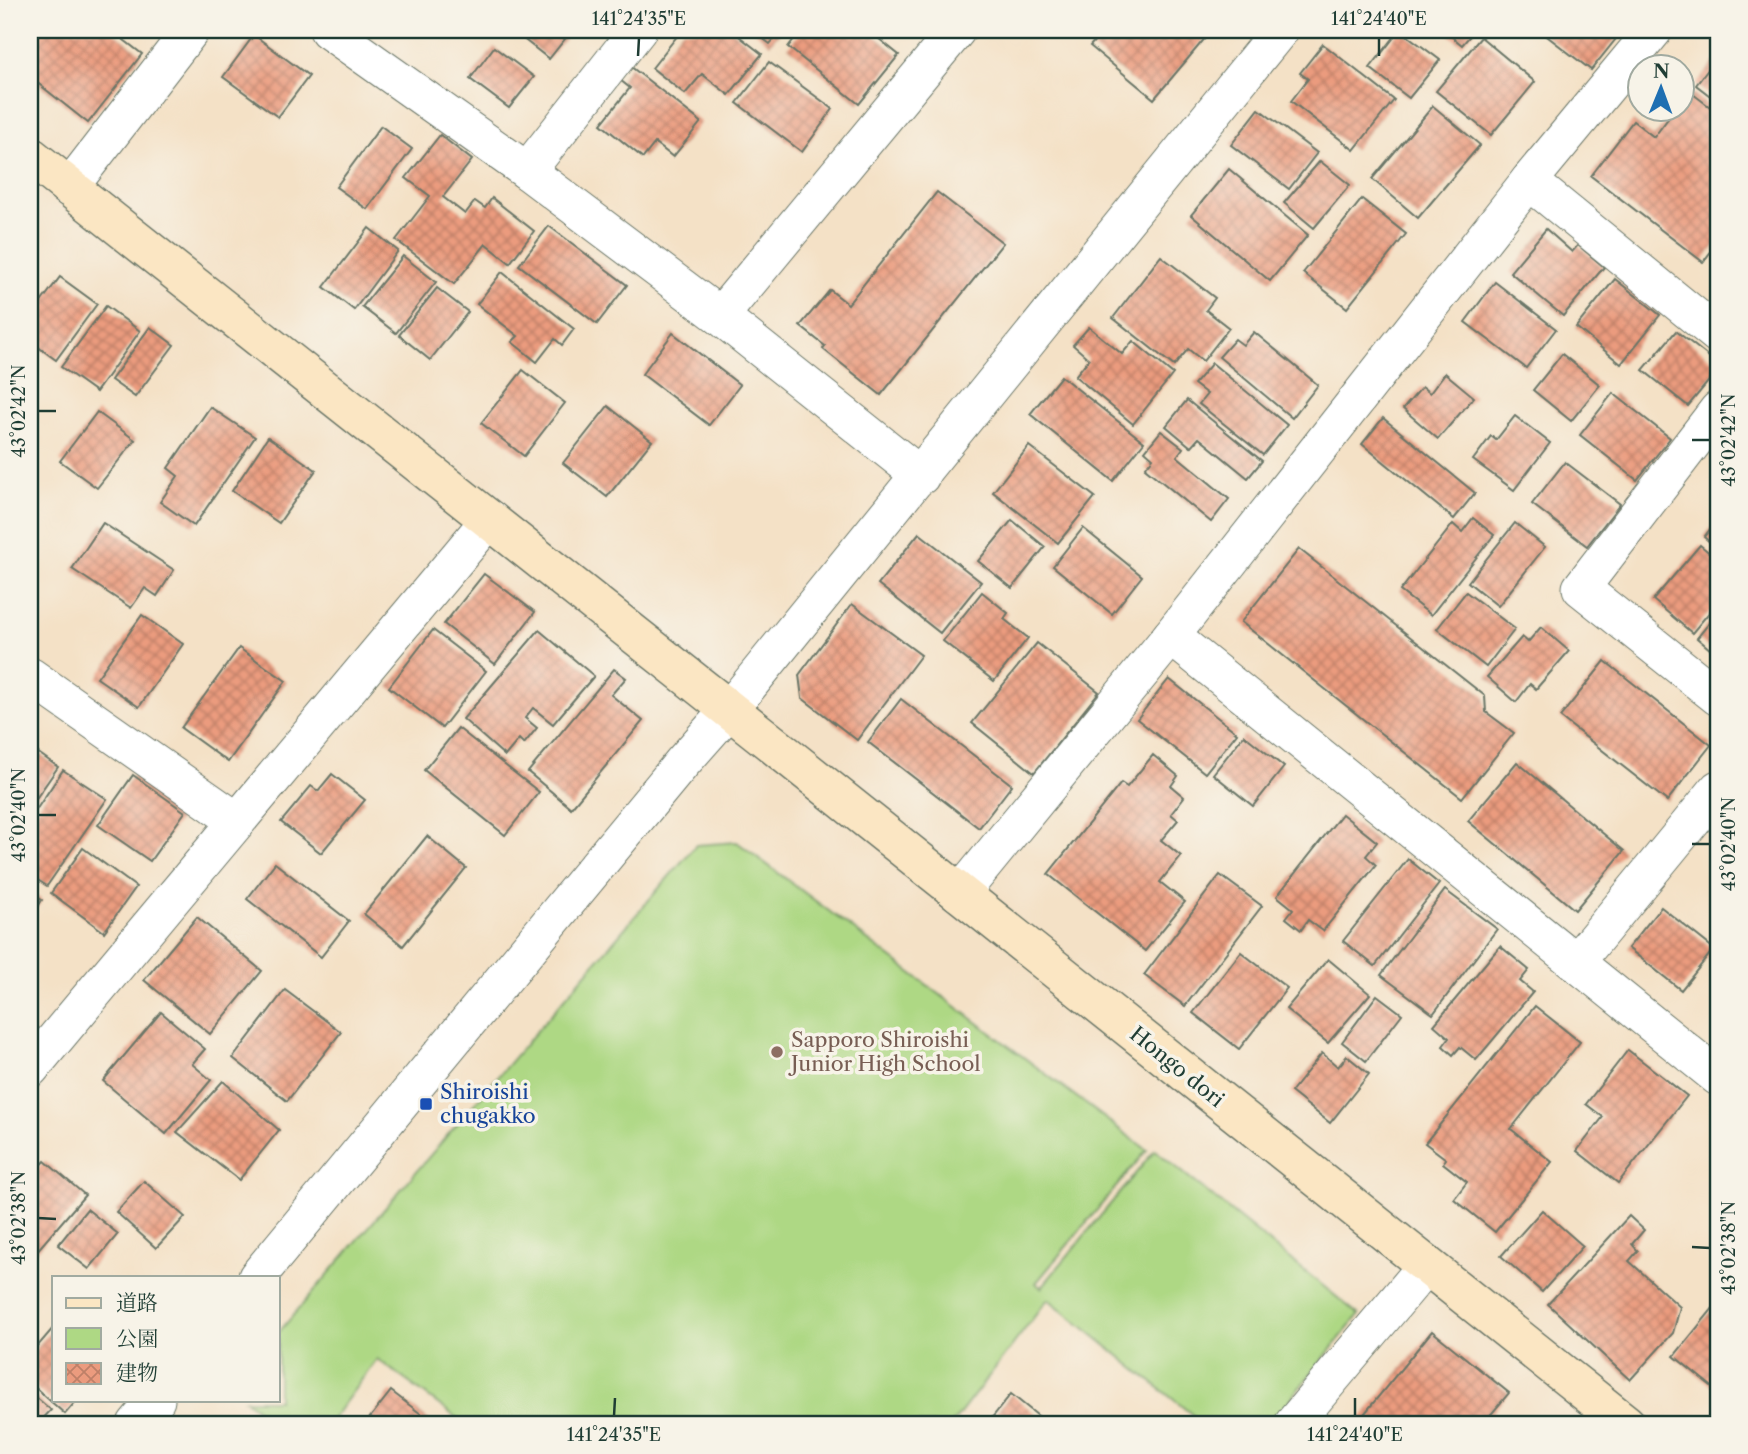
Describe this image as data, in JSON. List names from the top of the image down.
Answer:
{
  "streets": {
    "street": ["Hongo dori"]
  },
  "places": {
    "other": ["Sapporo Shiroishi Junior High School"],
    "transit": ["Shiroishi chugakko"]
  },
  "legend": ["道路", "公園", "建物"],
  "north": "top",
  "coordinates": [
    "141°24'35\"E",
    "141°24'40\"E",
    "43°02'42\"N",
    "43°02'40\"N",
    "43°02'38\"N"
  ]
}
